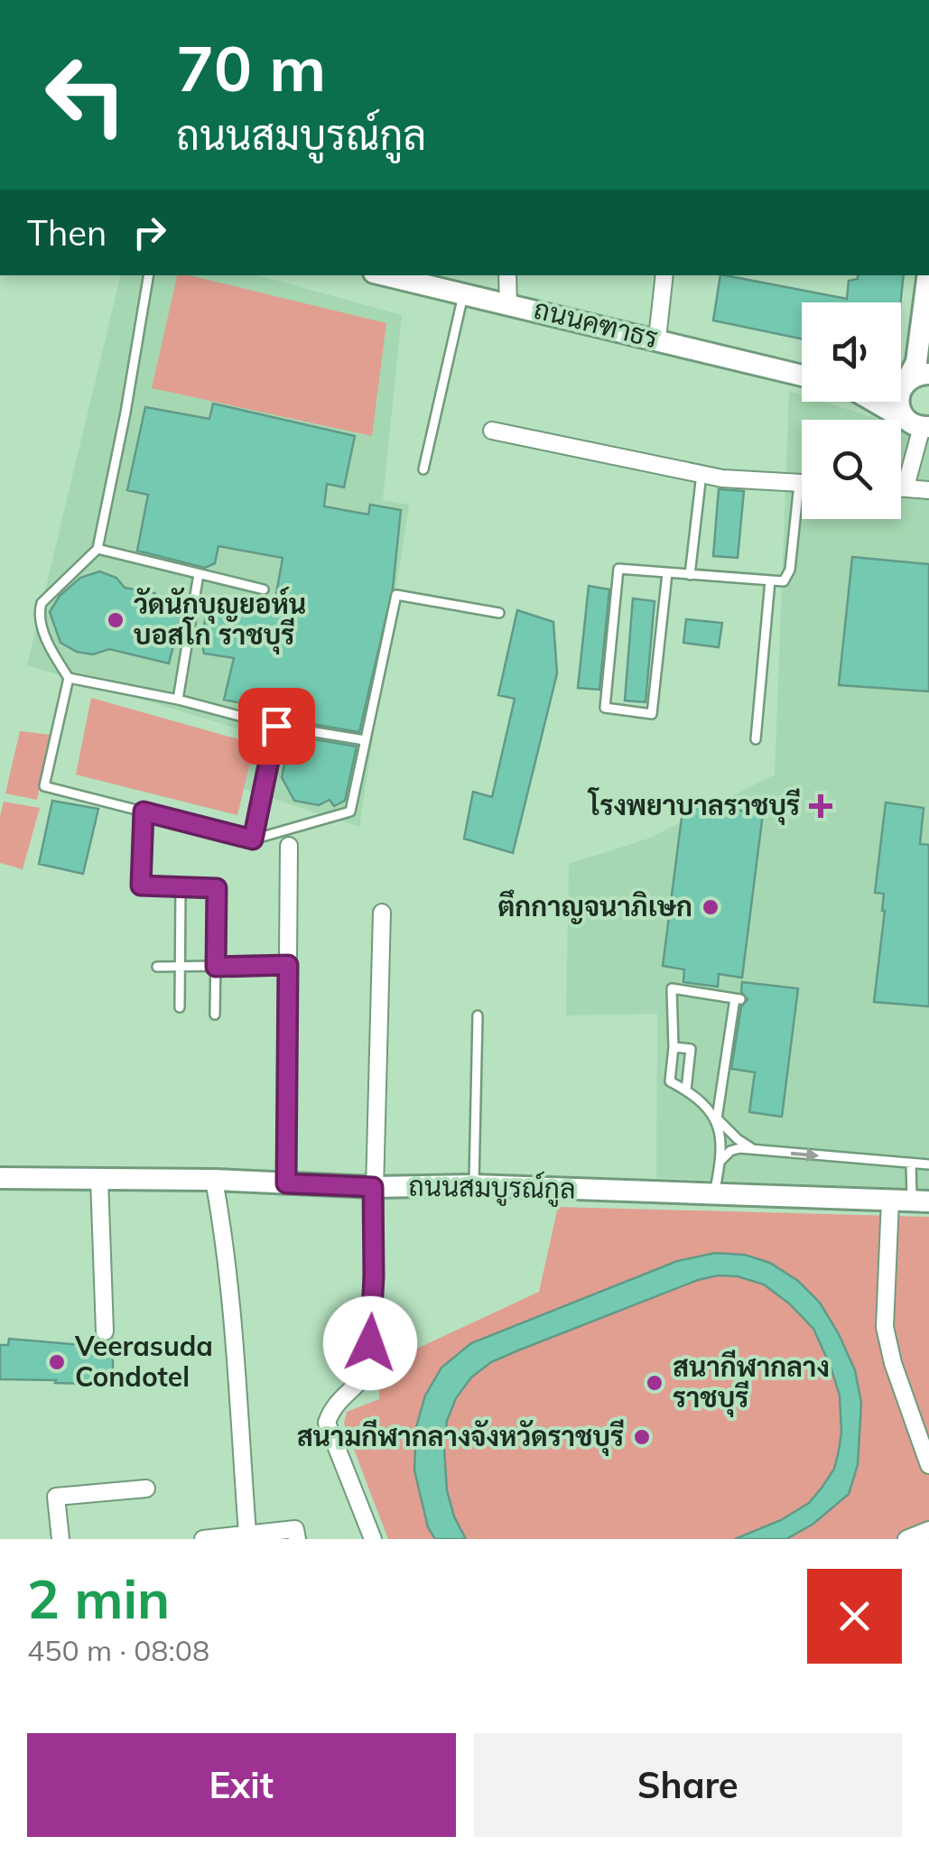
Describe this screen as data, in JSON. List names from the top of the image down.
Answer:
{
  "streets": {
    "street": ["ถนนคฑาธร", "ถนนสมบูรณ์กูล"]
  },
  "places": {
    "other": [
      "วัดนักบุญยอห์น บอสโก ราชบุรี",
      "ตึกกาญจนาภิเษก",
      "Veerasuda Condotel",
      "สนากีฬากลาง ราชบุรี",
      "สนามกีฬากลางจังหวัดราชบุรี"
    ],
    "health": ["โรงพยาบาลราชบุรี"]
  },
  "page": {
    "turn": ["70 m", "ถนนสมบูรณ์กูล"],
    "then": "Then",
    "heading": ["2 min", "450 m · 08:08"],
    "buttons": ["Exit", "Share"]
  }
}
